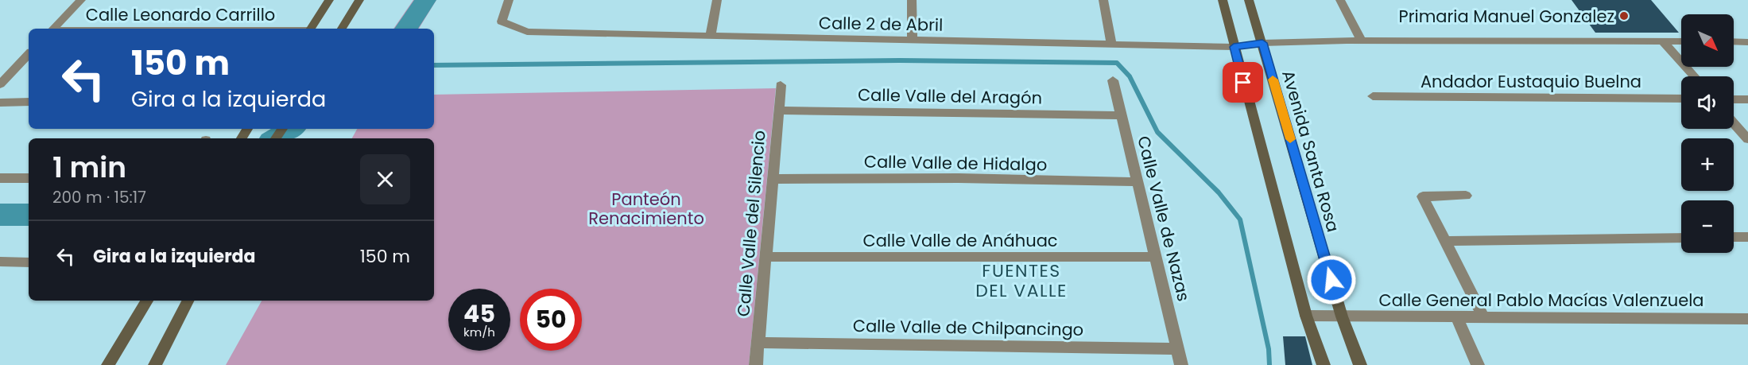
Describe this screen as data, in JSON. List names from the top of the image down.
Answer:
{
  "streets": {
    "main road": ["Avenida Santa Rosa"],
    "street": [
      "Calle 2 de Abril",
      "Andador Eustaquio Buelna",
      "Calle Valle del Aragón",
      "Calle Valle de Hidalgo",
      "Calle Valle de Nazas",
      "Calle Valle del Silencio",
      "Calle Valle de Anáhuac",
      "Calle General Pablo Macías Valenzuela",
      "Calle Valle de Chilpancingo"
    ]
  },
  "crossings": [
    ["Calle 2 de Abril", "Avenida Santa Rosa"],
    ["Calle Valle del Aragón", "Calle Valle de Nazas"],
    ["Calle Valle del Aragón", "Calle Valle del Silencio"],
    ["Avenida Santa Rosa", "Calle General Pablo Macías Valenzuela"],
    ["Calle Valle de Hidalgo", "Calle Valle de Nazas"],
    ["Calle Valle de Hidalgo", "Calle Valle del Silencio"],
    ["Calle Valle de Nazas", "Calle Valle de Anáhuac"],
    ["Calle Valle de Nazas", "Calle Valle de Chilpancingo"],
    ["Calle Valle del Silencio", "Calle Valle de Anáhuac"],
    ["Calle Valle del Silencio", "Calle Valle de Chilpancingo"]
  ],
  "districts": ["FUENTES DEL VALLE"],
  "parks": ["Panteón Renacimiento"],
  "places": ["Primaria Manuel Gonzalez"],
  "north": "bottom right",
  "page": {
    "map_buttons": ["+", "−"],
    "turn": ["150 m", "Gira a la izquierda"],
    "heading": ["1 min", "200 m · 15:17"],
    "list": [
      {
        "name": "Gira a la izquierda",
        "value": "150 m"
      }
    ],
    "speed": "45 km/h",
    "limit": "50"
  }
}
